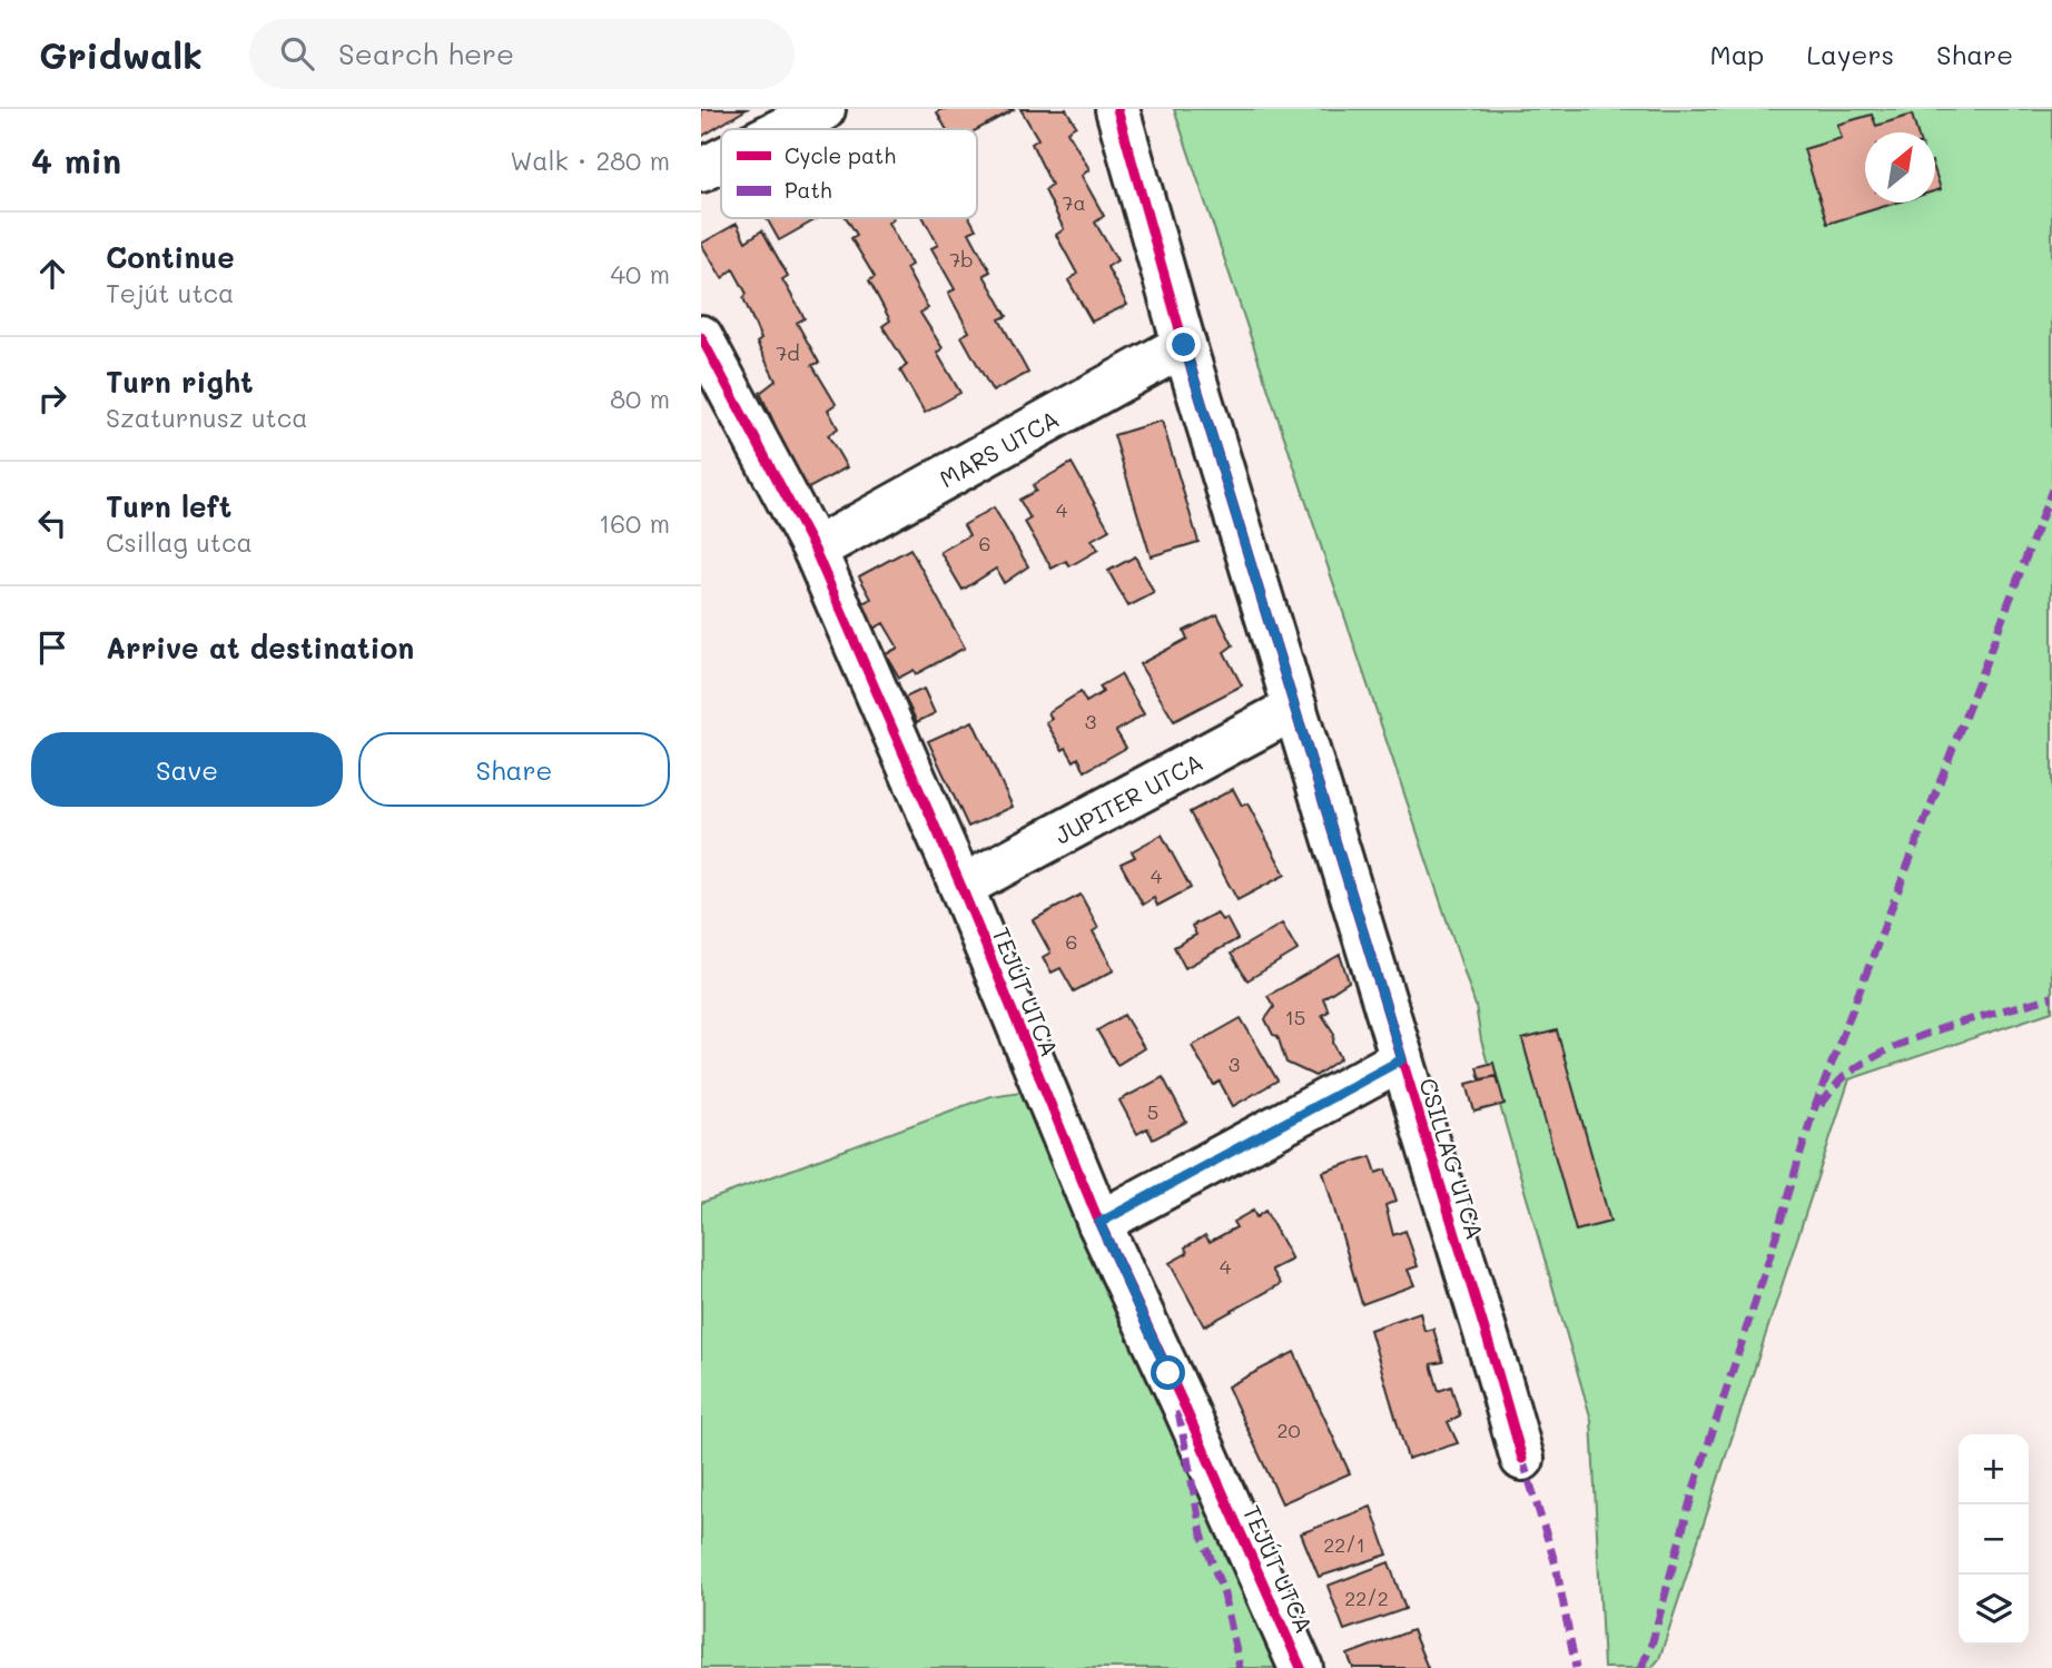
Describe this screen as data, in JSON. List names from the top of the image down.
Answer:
{
  "streets": {
    "street": [
      "MARS UTCA",
      "JUPITER UTCA",
      "TEJÚT UTCA",
      "CSILLAG UTCA"
    ]
  },
  "crossings": [
    ["MARS UTCA", "TEJÚT UTCA"],
    ["MARS UTCA", "CSILLAG UTCA"],
    ["JUPITER UTCA", "TEJÚT UTCA"],
    ["JUPITER UTCA", "CSILLAG UTCA"]
  ],
  "house_numbers": [
    "7a",
    "7b",
    "7d",
    "4",
    "6",
    "3",
    "4",
    "6",
    "15",
    "3",
    "5",
    "4",
    "20",
    "22/1",
    "22/2"
  ],
  "legend": ["Cycle path", "Path"],
  "north": "top right",
  "page": {
    "header": "Gridwalk",
    "search": "Search here",
    "nav": ["Map", "Layers", "Share"],
    "heading": ["4 min", "Walk · 280 m"],
    "list": [
      ["Continue", "Tejút utca", "40 m"],
      ["Turn right", "Szaturnusz utca", "80 m"],
      ["Turn left", "Csillag utca", "160 m"],
      "Arrive at destination"
    ],
    "buttons": ["Save", "Share"],
    "map_buttons": ["+", "−"]
  }
}
